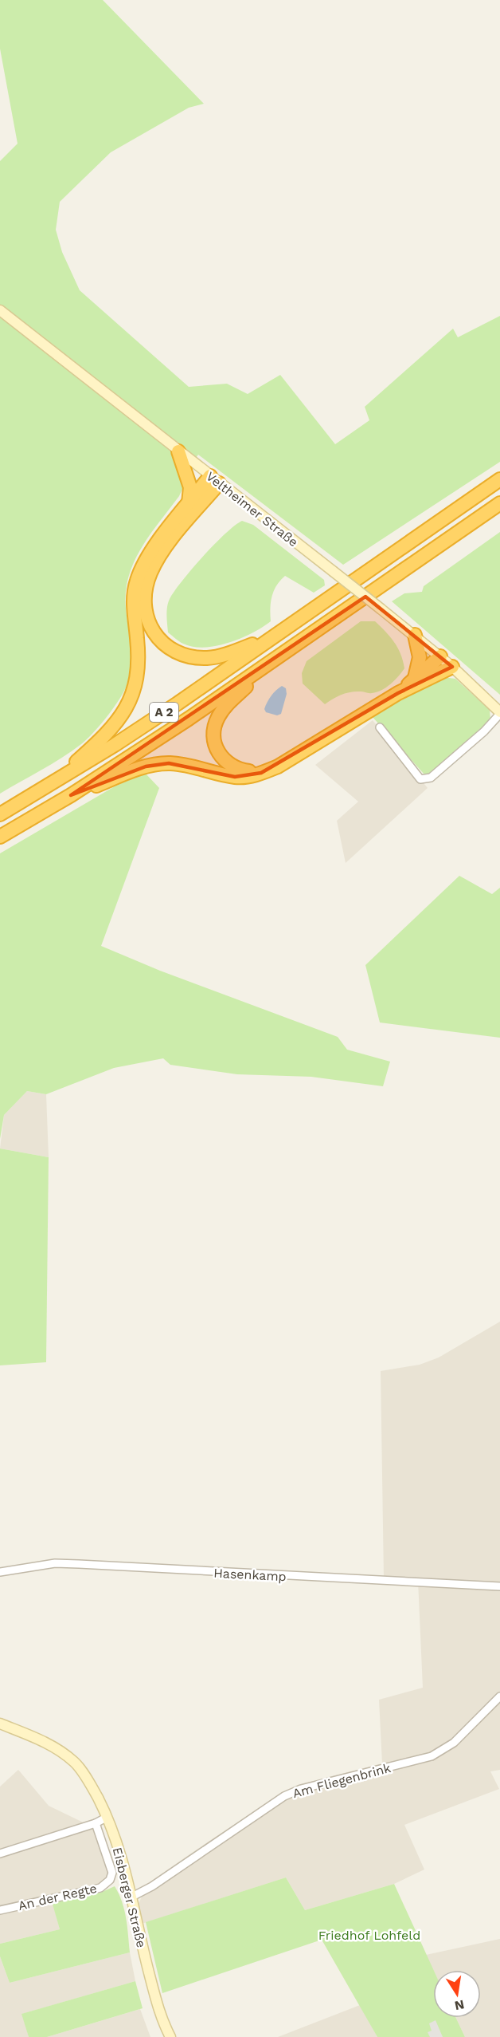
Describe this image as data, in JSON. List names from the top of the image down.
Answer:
{
  "streets": {
    "highway": ["A 2"],
    "main road": ["Veltheimer Straße", "Eisberger Straße"],
    "street": ["Hasenkamp", "Am Fliegenbrink", "An der Regte"]
  },
  "crossings": [
    ["Am Fliegenbrink", "Eisberger Straße"]
  ],
  "parks": ["Friedhof Lohfeld"],
  "north": "bottom"
}
